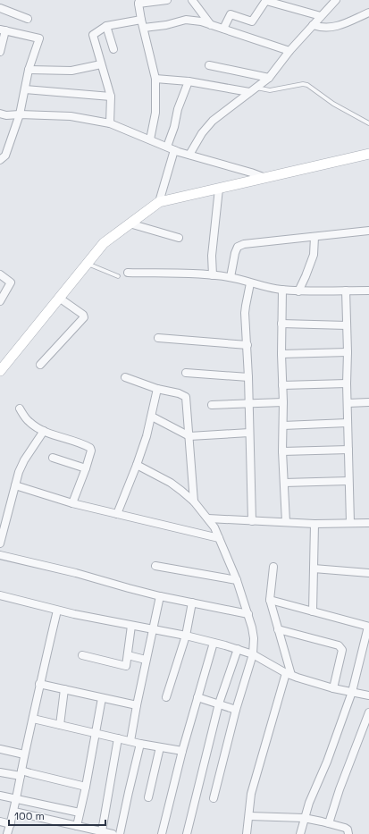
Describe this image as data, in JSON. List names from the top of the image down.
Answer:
{
  "scale_bar": "100 m"
}
